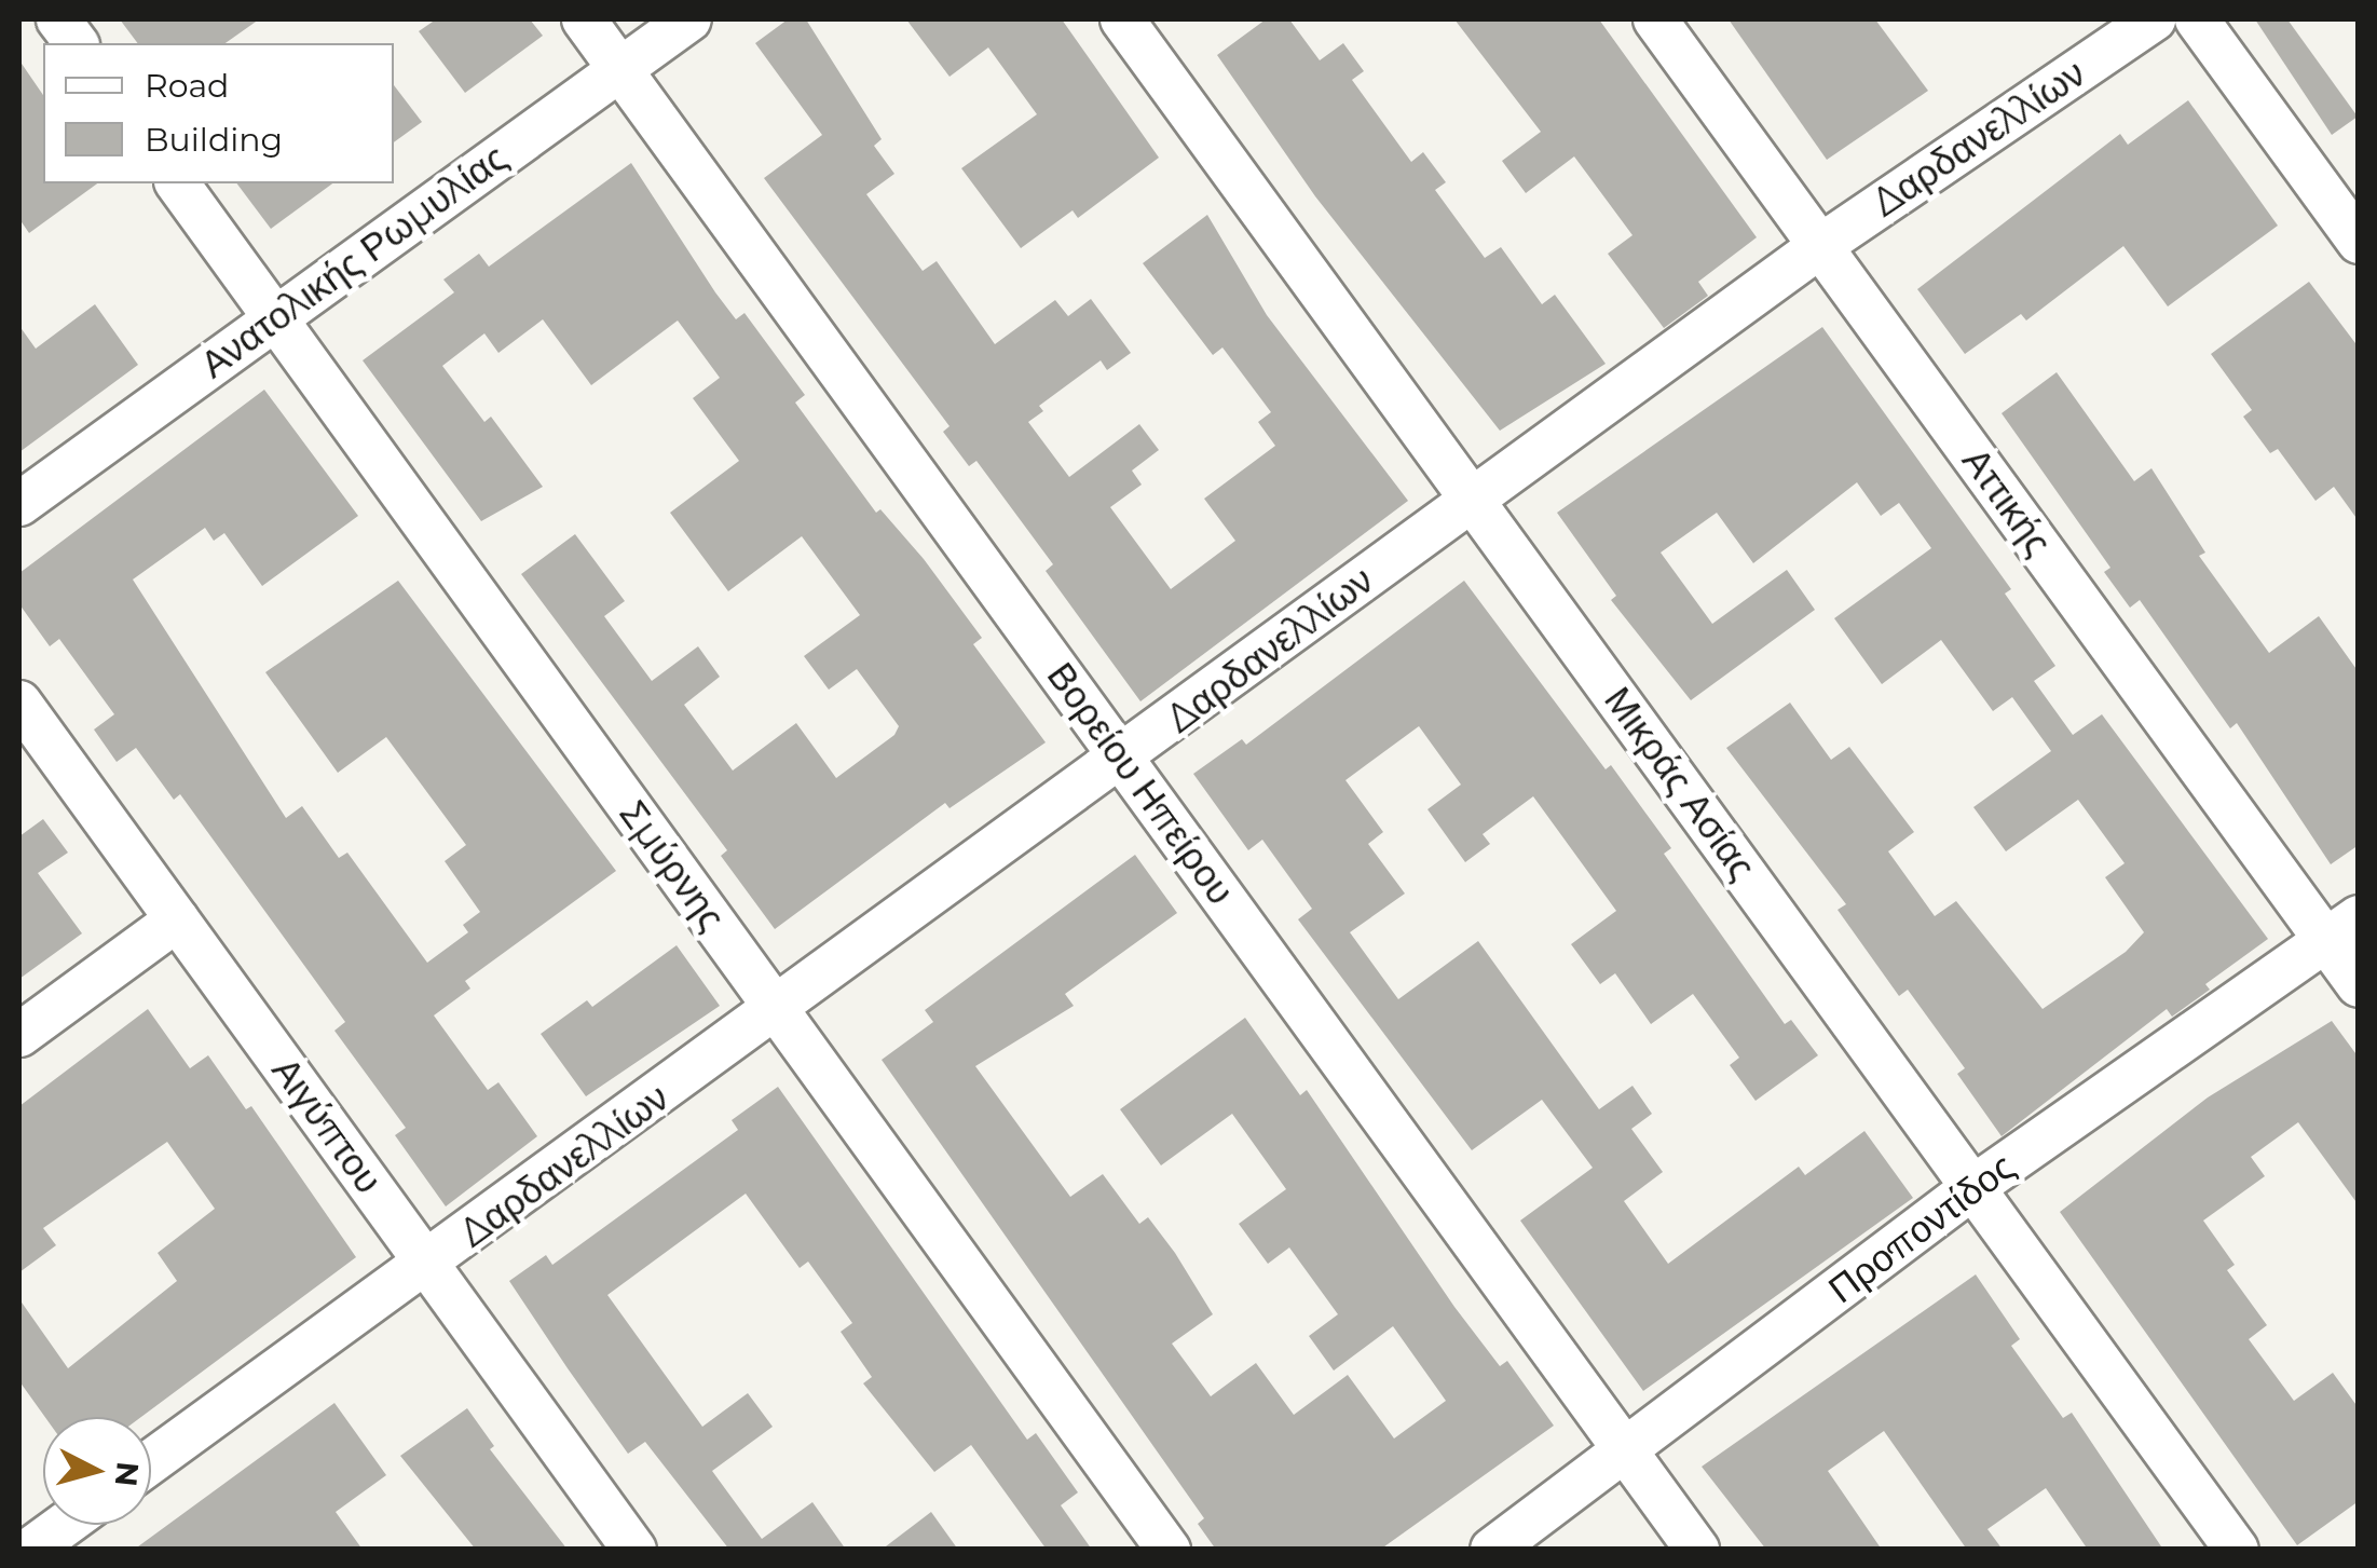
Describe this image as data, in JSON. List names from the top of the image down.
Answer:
{
  "streets": {
    "street": [
      "Δαρδανελλίων",
      "Ανατολικής Ρωμυλίας",
      "Αττικής",
      "Βορείου Ηπείρου",
      "Μικράς Ασίας",
      "Σμύρνης",
      "Αιγύπτου",
      "Προποντίδος"
    ]
  },
  "crossings": [
    ["Δαρδανελλίων", "Αττικής"],
    ["Δαρδανελλίων", "Βορείου Ηπείρου"],
    ["Δαρδανελλίων", "Μικράς Ασίας"],
    ["Δαρδανελλίων", "Σμύρνης"],
    ["Δαρδανελλίων", "Αιγύπτου"],
    ["Ανατολικής Ρωμυλίας", "Βορείου Ηπείρου"],
    ["Ανατολικής Ρωμυλίας", "Σμύρνης"],
    ["Αττικής", "Προποντίδος"],
    ["Βορείου Ηπείρου", "Προποντίδος"],
    ["Μικράς Ασίας", "Προποντίδος"]
  ],
  "legend": ["Road", "Building"],
  "north": "right"
}
